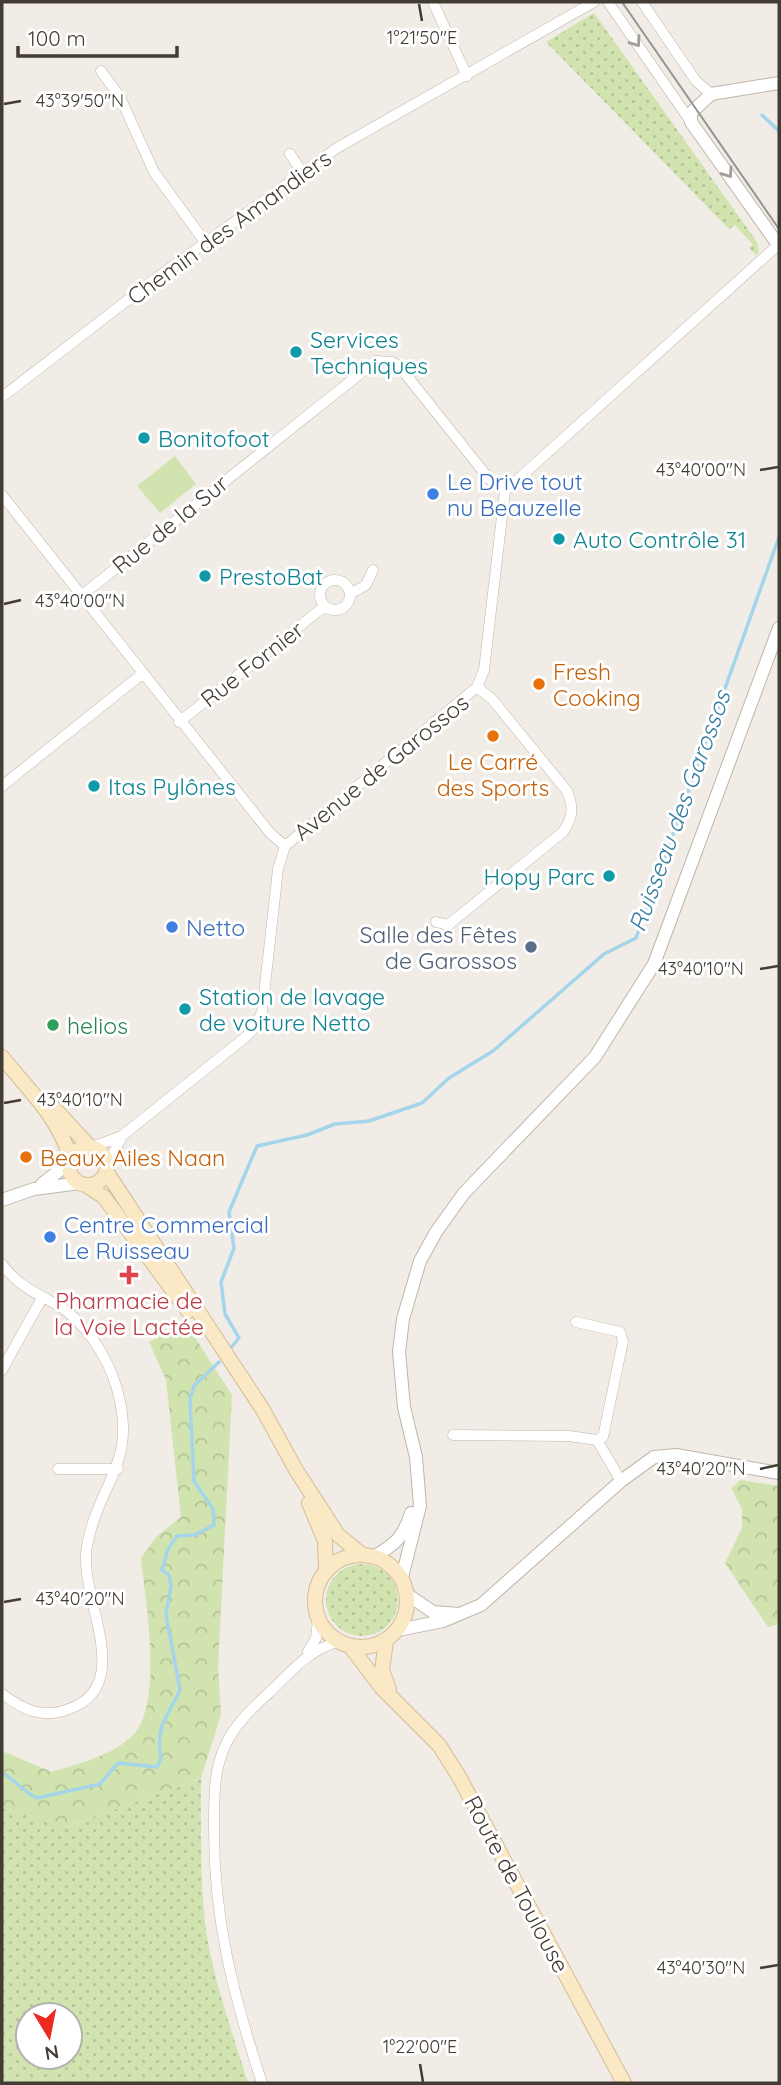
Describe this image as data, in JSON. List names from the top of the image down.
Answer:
{
  "streets": {
    "main road": ["Route de Toulouse"],
    "street": [
      "Chemin des Amandiers",
      "Rue de la Sur",
      "Rue Fornier",
      "Avenue de Garossos"
    ]
  },
  "crossings": [
    ["Rue de la Sur", "Avenue de Garossos"]
  ],
  "water": ["Ruisseau des Garossos"],
  "places": {
    "other": [
      "Services Techniques",
      "Bonitofoot",
      "Le Drive tout nu Beauzelle",
      "Auto Contrôle 31",
      "PrestoBat",
      "Fresh Cooking",
      "Le Carré des Sports",
      "Itas Pylônes",
      "Hopy Parc",
      "Netto",
      "Salle des Fêtes de Garossos",
      "Station de lavage de voiture Netto",
      "helios",
      "Beaux Ailes Naan",
      "Centre Commercial Le Ruisseau"
    ],
    "health": ["Pharmacie de la Voie Lactée"]
  },
  "scale_bar": "100 m",
  "north": "bottom",
  "coordinates": [
    "1°21'50\"E",
    "43°39'50\"N",
    "43°40'00\"N",
    "43°40'10\"N",
    "43°40'20\"N",
    "43°40'30\"N",
    "1°22'00\"E"
  ]
}
